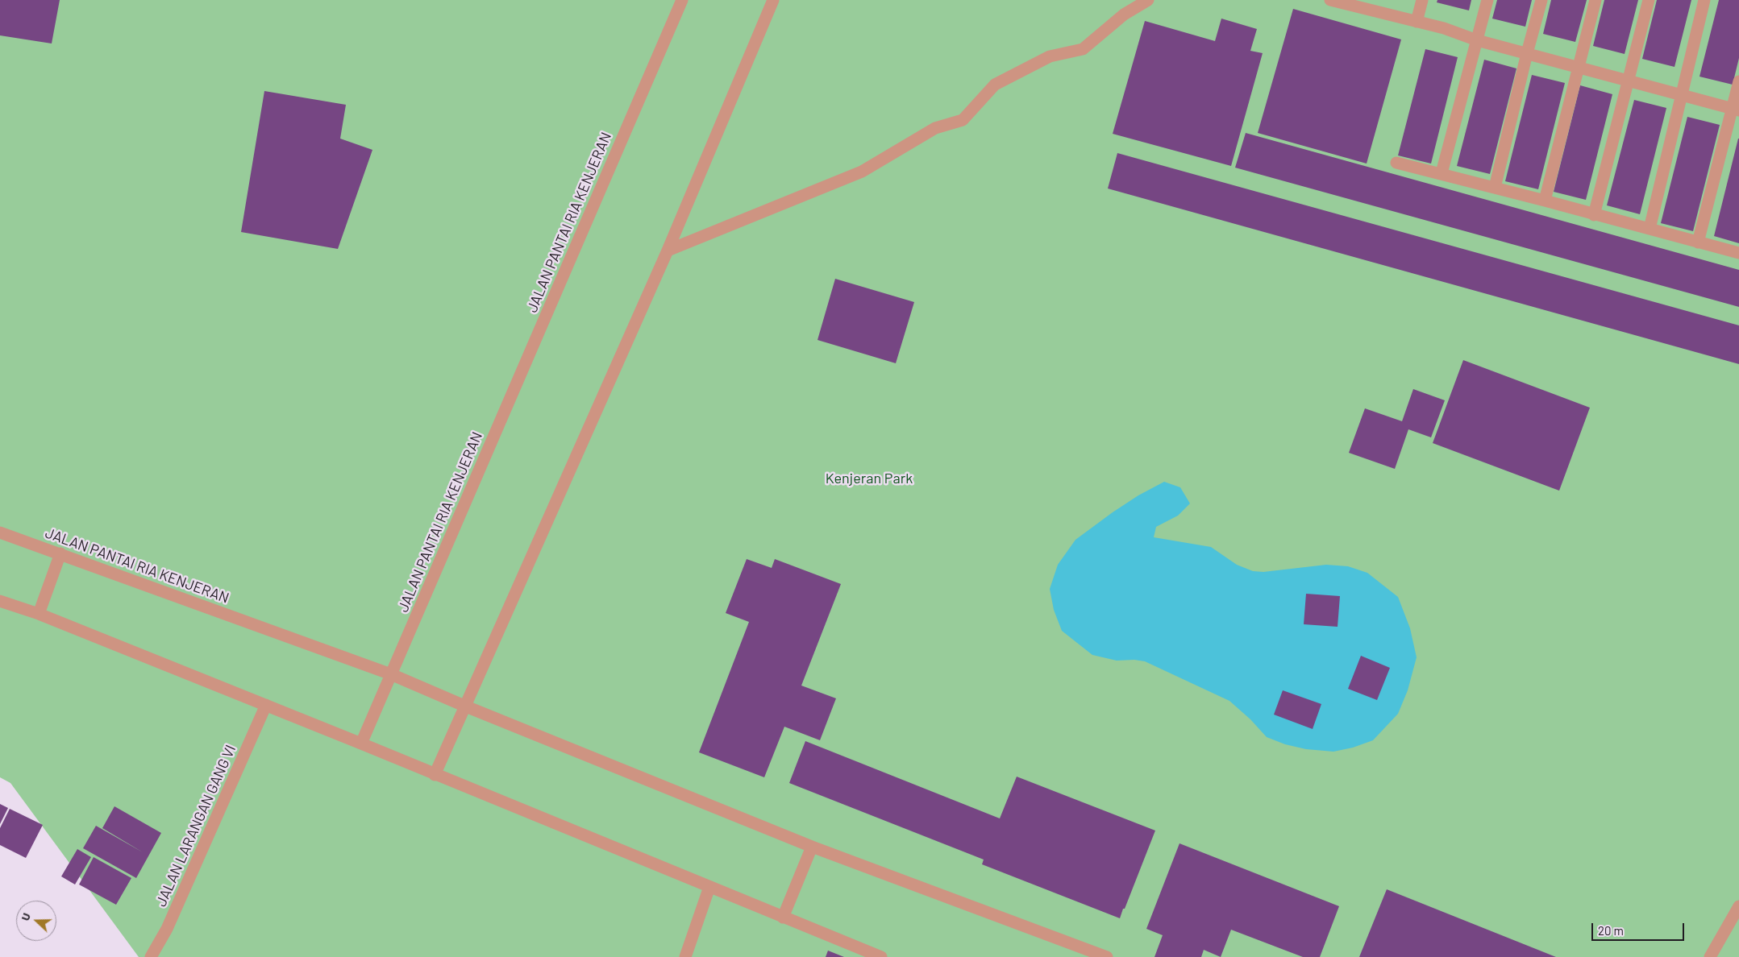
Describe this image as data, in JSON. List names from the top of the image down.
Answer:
{
  "streets": {
    "street": ["JALAN PANTAI RIA KENJERAN", "JALAN LARANGAN GANG VI"]
  },
  "parks": ["Kenjeran Park"],
  "scale_bar": "20 m",
  "north": "left"
}
